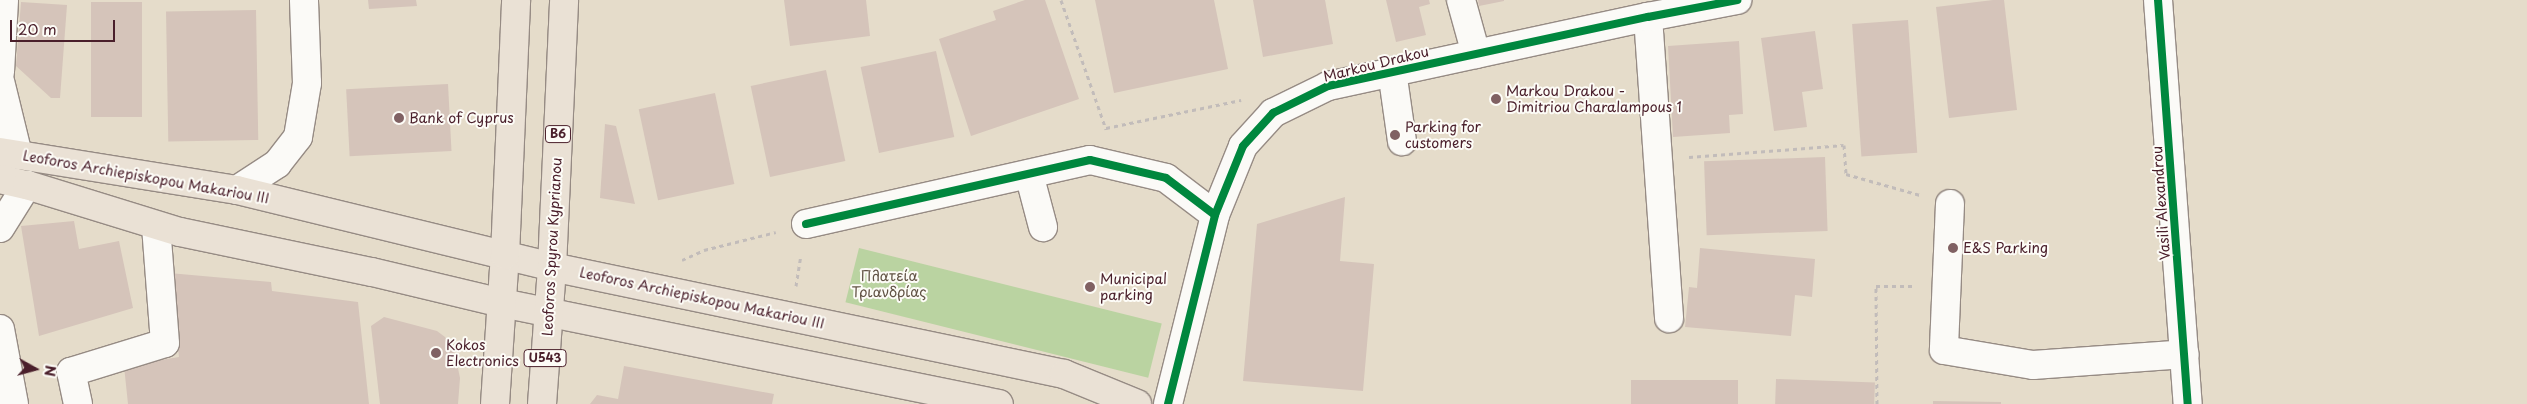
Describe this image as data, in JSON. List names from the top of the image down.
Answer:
{
  "streets": {
    "main road": [
      "B6",
      "Leoforos Archiepiskopou Makariou III",
      "Leoforos Spyrou Kyprianou",
      "U543"
    ],
    "street": ["Markou Drakou", "Vasili Alexandrou"]
  },
  "crossings": [
    ["Leoforos Archiepiskopou Makariou III", "Leoforos Spyrou Kyprianou"]
  ],
  "parks": ["Πλατεία Τριανδρίας"],
  "places": [
    "Markou Drakou - Dimitriou Charalampous 1",
    "Bank of Cyprus",
    "Parking for customers",
    "E&S Parking",
    "Municipal parking",
    "Kokos Electronics"
  ],
  "scale_bar": "20 m",
  "north": "right"
}
